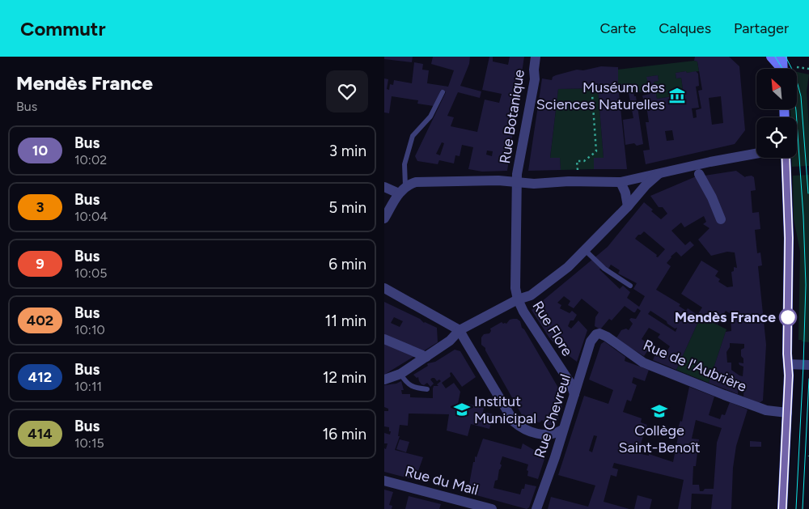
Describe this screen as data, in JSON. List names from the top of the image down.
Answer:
{
  "streets": {
    "street": [
      "Rue Botanique",
      "Rue Flore",
      "Rue de l'Aubrière",
      "Rue Chevreul",
      "Rue du Mail"
    ]
  },
  "crossings": [
    ["Rue Botanique", "Rue Flore"],
    ["Rue Flore", "Rue Chevreul"],
    ["Rue de l'Aubrière", "Rue Chevreul"]
  ],
  "places": {
    "museum": ["Muséum des Sciences Naturelles"],
    "other": ["Mendès France"],
    "school or university": ["Institut Municipal", "Collège Saint-Benoît"]
  },
  "lines": ["bus line 10"],
  "north": "top left",
  "page": {
    "header": "Commutr",
    "nav": ["Carte", "Calques", "Partager"],
    "heading": ["Mendès France", "Bus"],
    "list": [
      {
        "mark": "10",
        "name": "Bus",
        "note": "10:02",
        "value": "3 min"
      },
      {
        "mark": "3",
        "name": "Bus",
        "note": "10:04",
        "value": "5 min"
      },
      {
        "mark": "9",
        "name": "Bus",
        "note": "10:05",
        "value": "6 min"
      },
      {
        "mark": "402",
        "name": "Bus",
        "note": "10:10",
        "value": "11 min"
      },
      {
        "mark": "412",
        "name": "Bus",
        "note": "10:11",
        "value": "12 min"
      },
      {
        "mark": "414",
        "name": "Bus",
        "note": "10:15",
        "value": "16 min"
      }
    ]
  }
}
